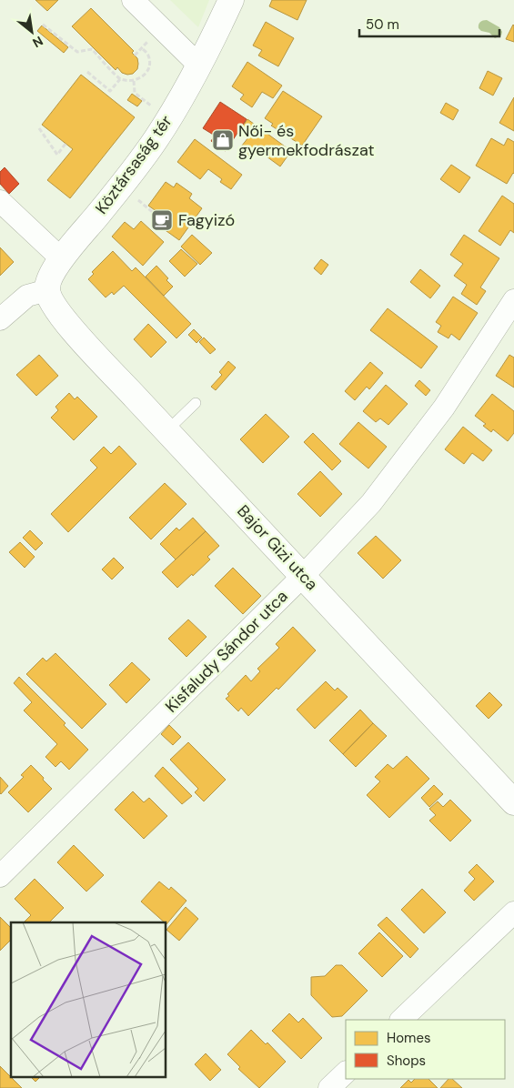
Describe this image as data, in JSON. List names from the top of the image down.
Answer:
{
  "streets": {
    "street": ["Köztársaság tér", "Bajor Gizi utca", "Kisfaludy Sándor utca"]
  },
  "crossings": [
    ["Köztársaság tér", "Bajor Gizi utca"],
    ["Bajor Gizi utca", "Kisfaludy Sándor utca"]
  ],
  "places": {
    "shop": ["Női- és gyermekfodrászat"],
    "cafe": ["Fagyizó"]
  },
  "legend": ["Homes", "Shops"],
  "scale_bar": "50 m",
  "north": "bottom right"
}
